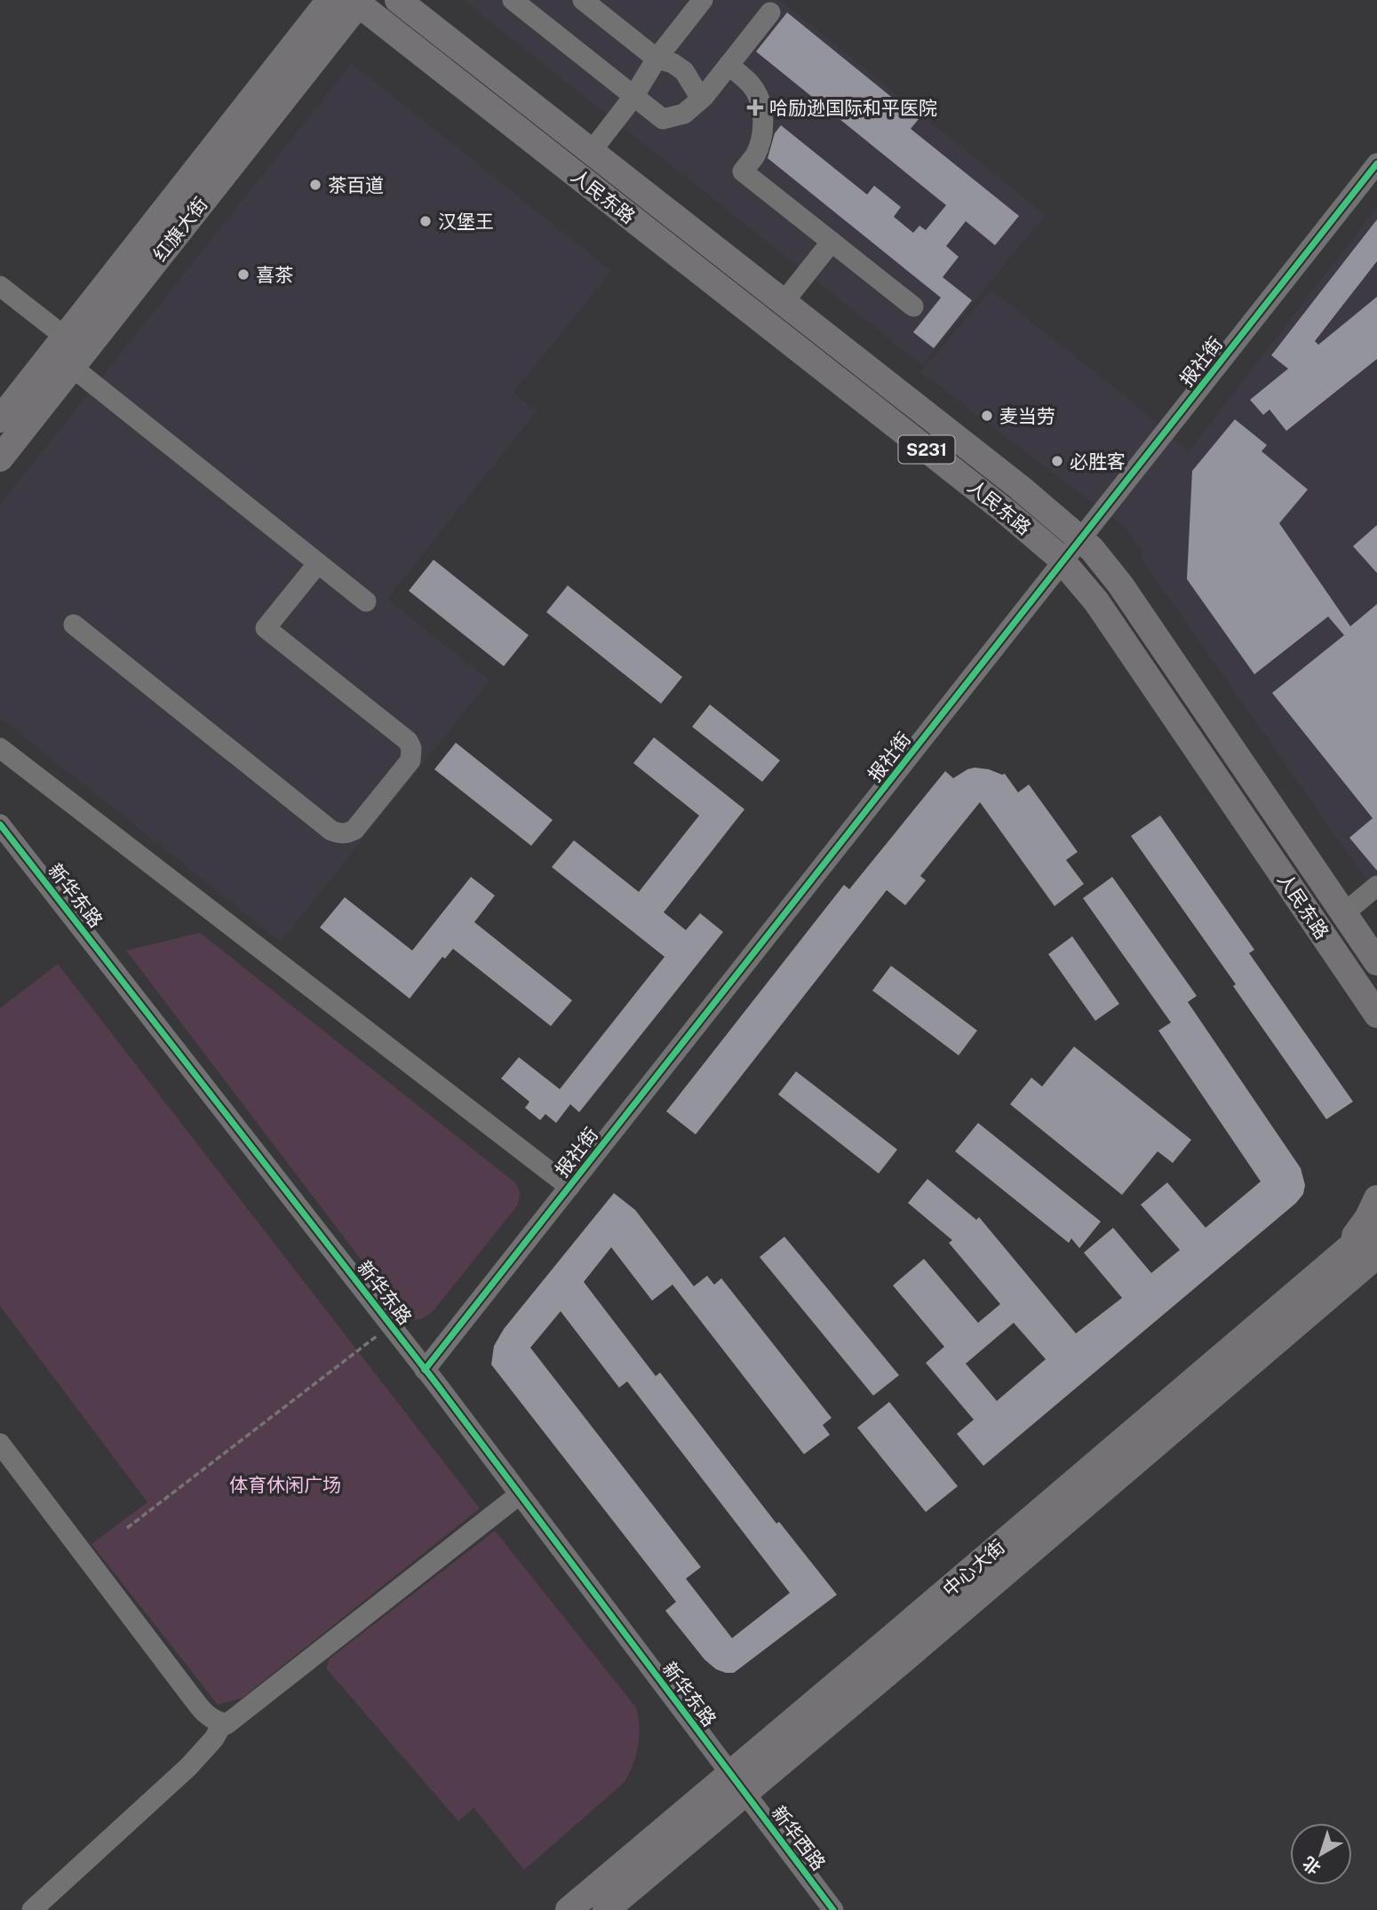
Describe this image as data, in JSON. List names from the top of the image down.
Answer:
{
  "streets": {
    "main road": [
      "人民东路",
      "红旗大街",
      "S231",
      "中心大街"
    ],
    "street": ["报社街", "新华东路", "新华西路"]
  },
  "crossings": [
    ["人民东路", "红旗大街"],
    ["人民东路", "报社街"],
    ["报社街", "新华东路"],
    ["新华东路", "中心大街"],
    ["新华东路", "新华西路"],
    ["中心大街", "新华西路"]
  ],
  "parks": ["体育休闲广场"],
  "places": {
    "health": ["哈励逊国际和平医院"],
    "other": [
      "茶百道",
      "汉堡王",
      "喜茶",
      "麦当劳",
      "必胜客"
    ]
  },
  "north": "bottom left"
}
